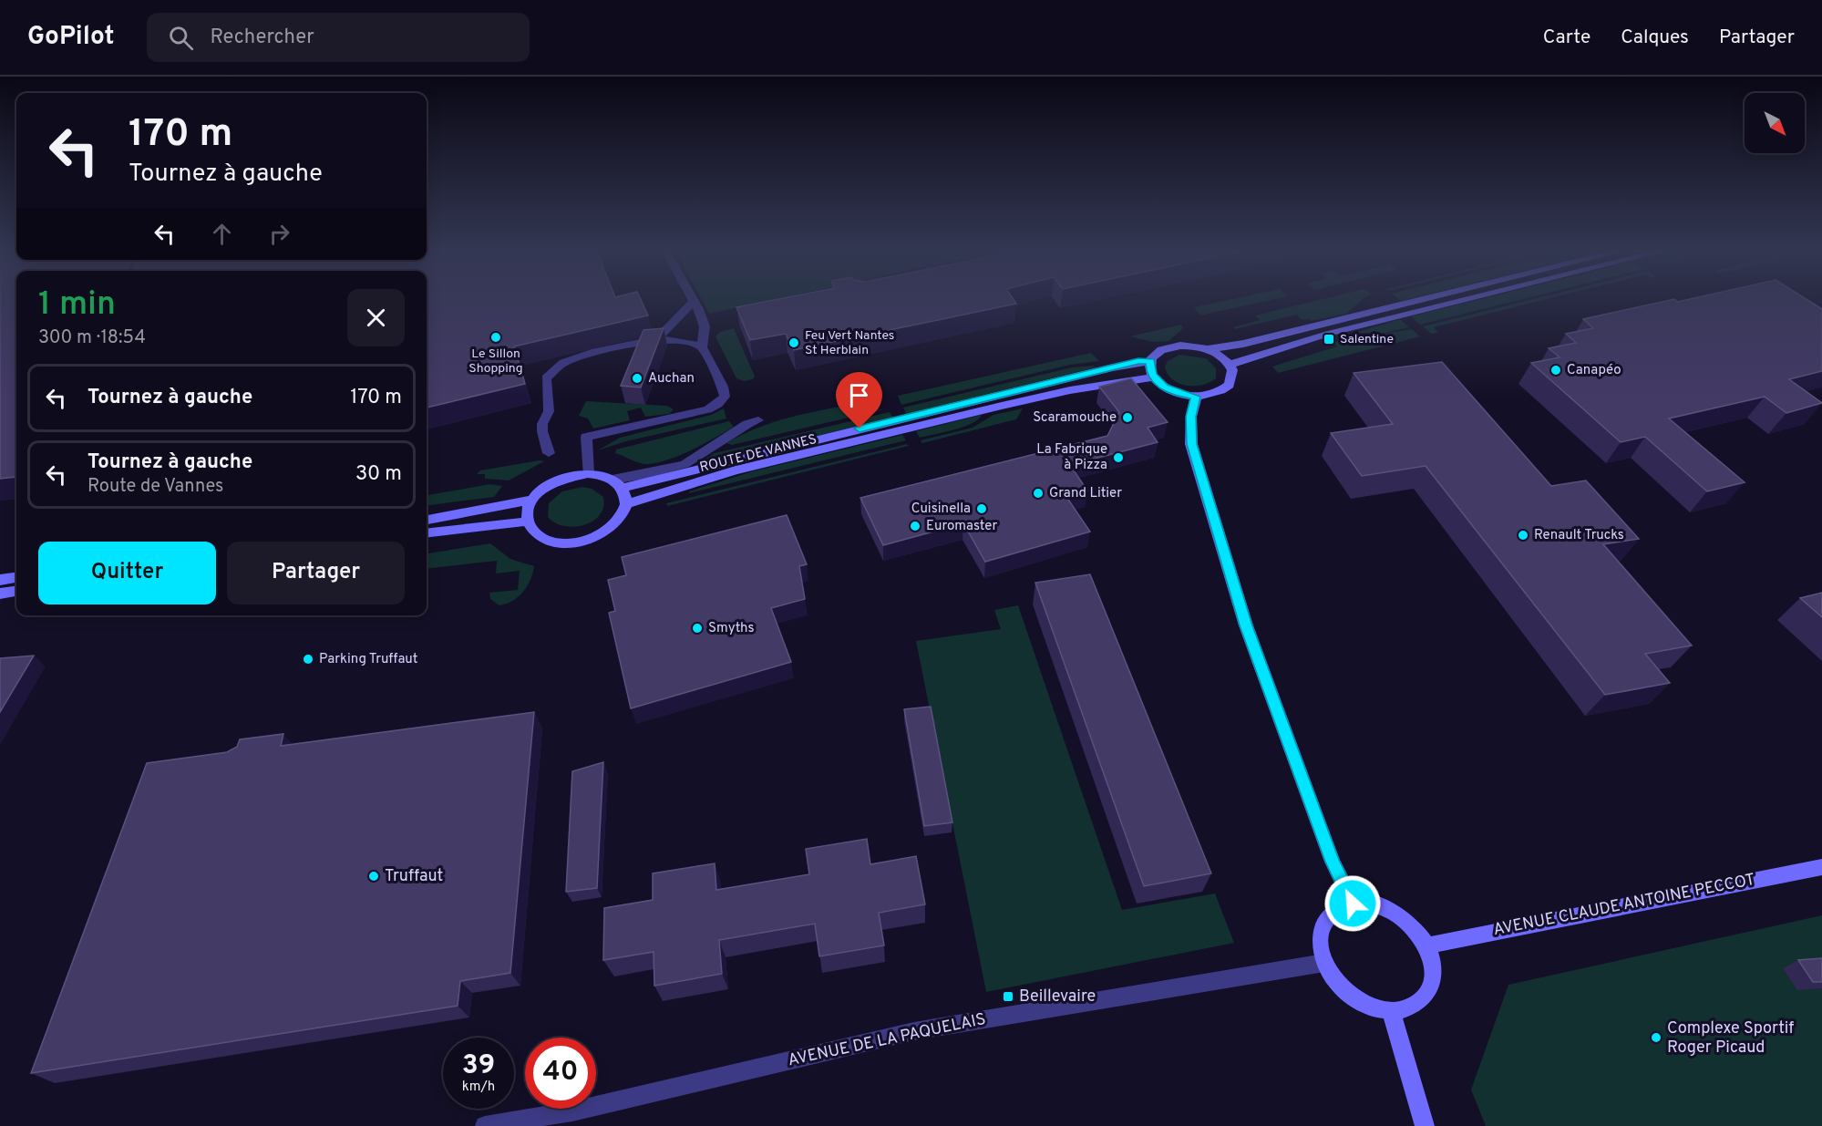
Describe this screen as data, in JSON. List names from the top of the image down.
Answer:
{
  "streets": {
    "main road": ["ROUTE DE VANNES", "AVENUE CLAUDE ANTOINE PECCOT"],
    "street": ["AVENUE DE LA PAQUELAIS"]
  },
  "crossings": [
    ["AVENUE CLAUDE ANTOINE PECCOT", "AVENUE DE LA PAQUELAIS"]
  ],
  "places": {
    "other": [
      "Le Sillon Shopping",
      "Feu Vert Nantes St Herblain",
      "Canapéo",
      "Auchan",
      "Scaramouche",
      "La Fabrique à Pizza",
      "Grand Litier",
      "Cuisinella",
      "Euromaster",
      "Renault Trucks",
      "Smyths",
      "Parking Truffaut",
      "Truffaut",
      "Complexe Sportif Roger Picaud"
    ],
    "transit": ["Salentine", "Beillevaire"]
  },
  "north": "bottom right",
  "page": {
    "header": "GoPilot",
    "search": "Rechercher",
    "nav": ["Carte", "Calques", "Partager"],
    "turn": ["170 m", "Tournez à gauche"],
    "heading": ["1 min", "300 m · 18:54"],
    "list": [
      {
        "name": "Tournez à gauche",
        "value": "170 m"
      },
      {
        "name": "Tournez à gauche",
        "note": "Route de Vannes",
        "value": "30 m"
      }
    ],
    "buttons": ["Quitter", "Partager"],
    "speed": "39 km/h",
    "limit": "40"
  }
}
